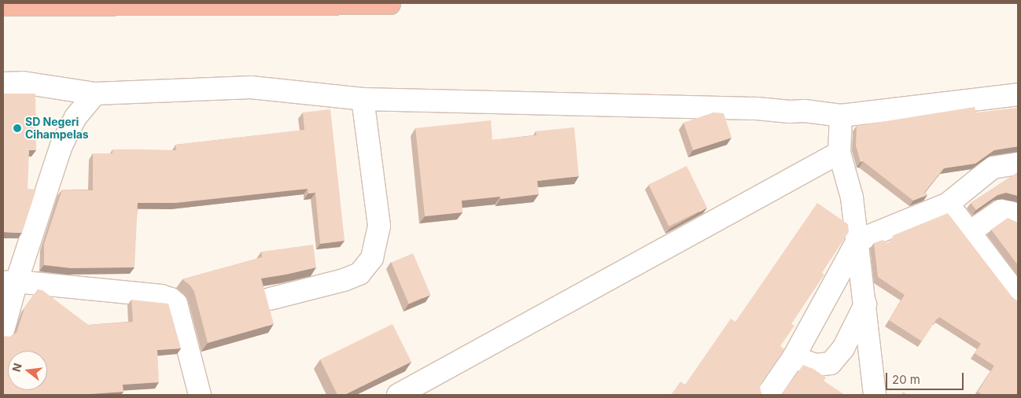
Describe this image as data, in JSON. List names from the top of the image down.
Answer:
{
  "places": ["SD Negeri Cihampelas"],
  "scale_bar": "20 m",
  "north": "left"
}
